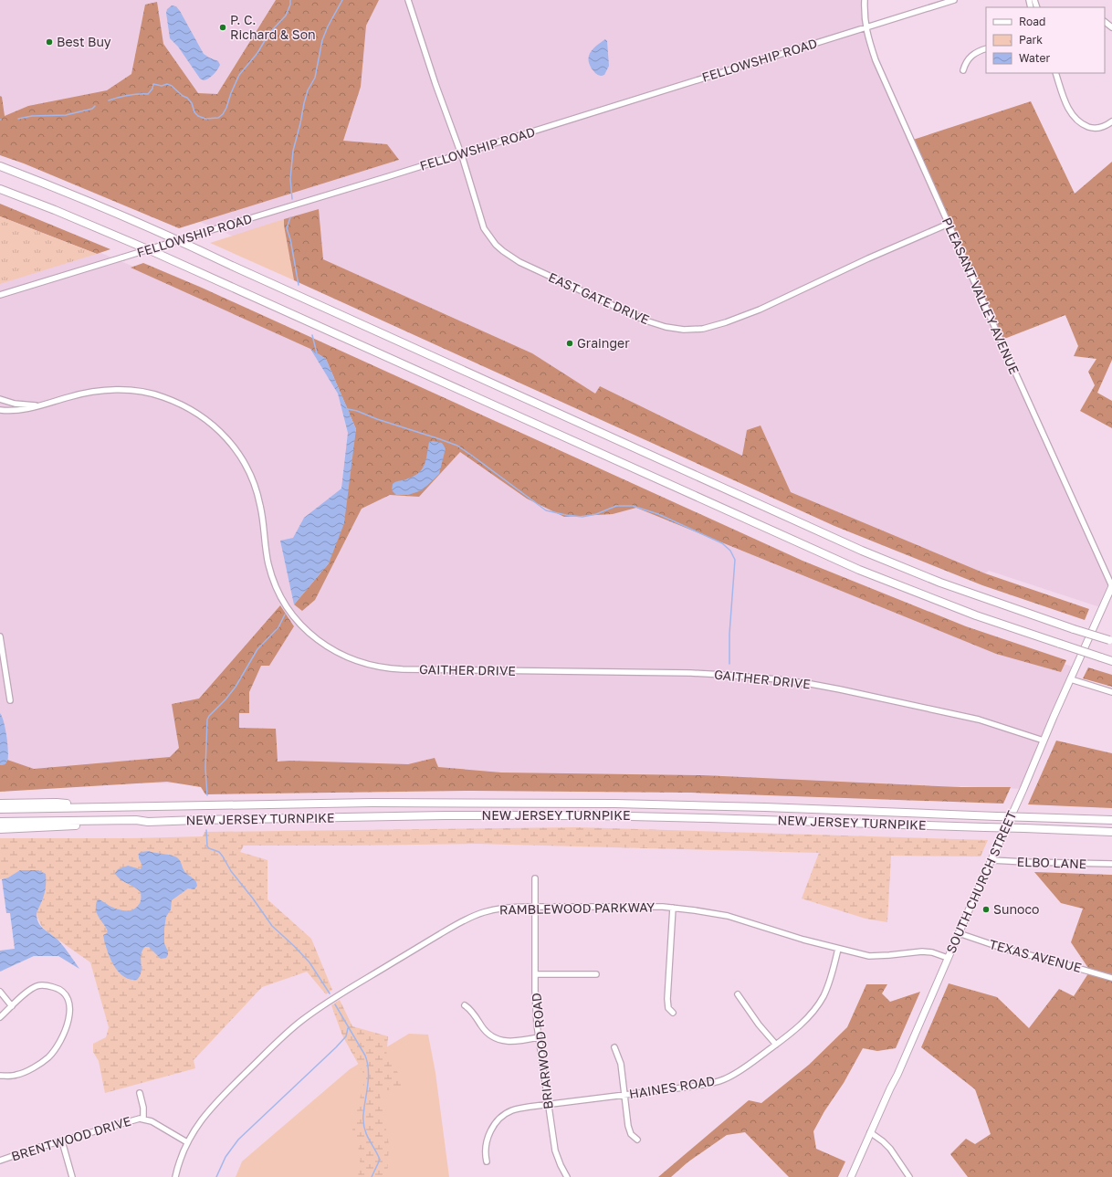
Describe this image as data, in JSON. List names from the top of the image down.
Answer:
{
  "streets": {
    "highway": ["NEW JERSEY TURNPIKE"],
    "main road": ["SOUTH CHURCH STREET"],
    "street": [
      "FELLOWSHIP ROAD",
      "PLEASANT VALLEY AVENUE",
      "EAST GATE DRIVE",
      "GAITHER DRIVE",
      "ELBO LANE",
      "RAMBLEWOOD PARKWAY",
      "TEXAS AVENUE",
      "BRIARWOOD ROAD",
      "HAINES ROAD",
      "BRENTWOOD DRIVE"
    ]
  },
  "crossings": [
    ["FELLOWSHIP ROAD", "PLEASANT VALLEY AVENUE"],
    ["FELLOWSHIP ROAD", "EAST GATE DRIVE"],
    ["PLEASANT VALLEY AVENUE", "EAST GATE DRIVE"],
    ["PLEASANT VALLEY AVENUE", "SOUTH CHURCH STREET"],
    ["GAITHER DRIVE", "SOUTH CHURCH STREET"],
    ["ELBO LANE", "SOUTH CHURCH STREET"],
    ["SOUTH CHURCH STREET", "RAMBLEWOOD PARKWAY"],
    ["SOUTH CHURCH STREET", "TEXAS AVENUE"],
    ["RAMBLEWOOD PARKWAY", "BRIARWOOD ROAD"],
    ["RAMBLEWOOD PARKWAY", "HAINES ROAD"],
    ["BRIARWOOD ROAD", "HAINES ROAD"]
  ],
  "places": [
    "P. C. Richard & Son",
    "Best Buy",
    "Grainger",
    "Sunoco"
  ],
  "legend": ["Road", "Park", "Water"]
}
